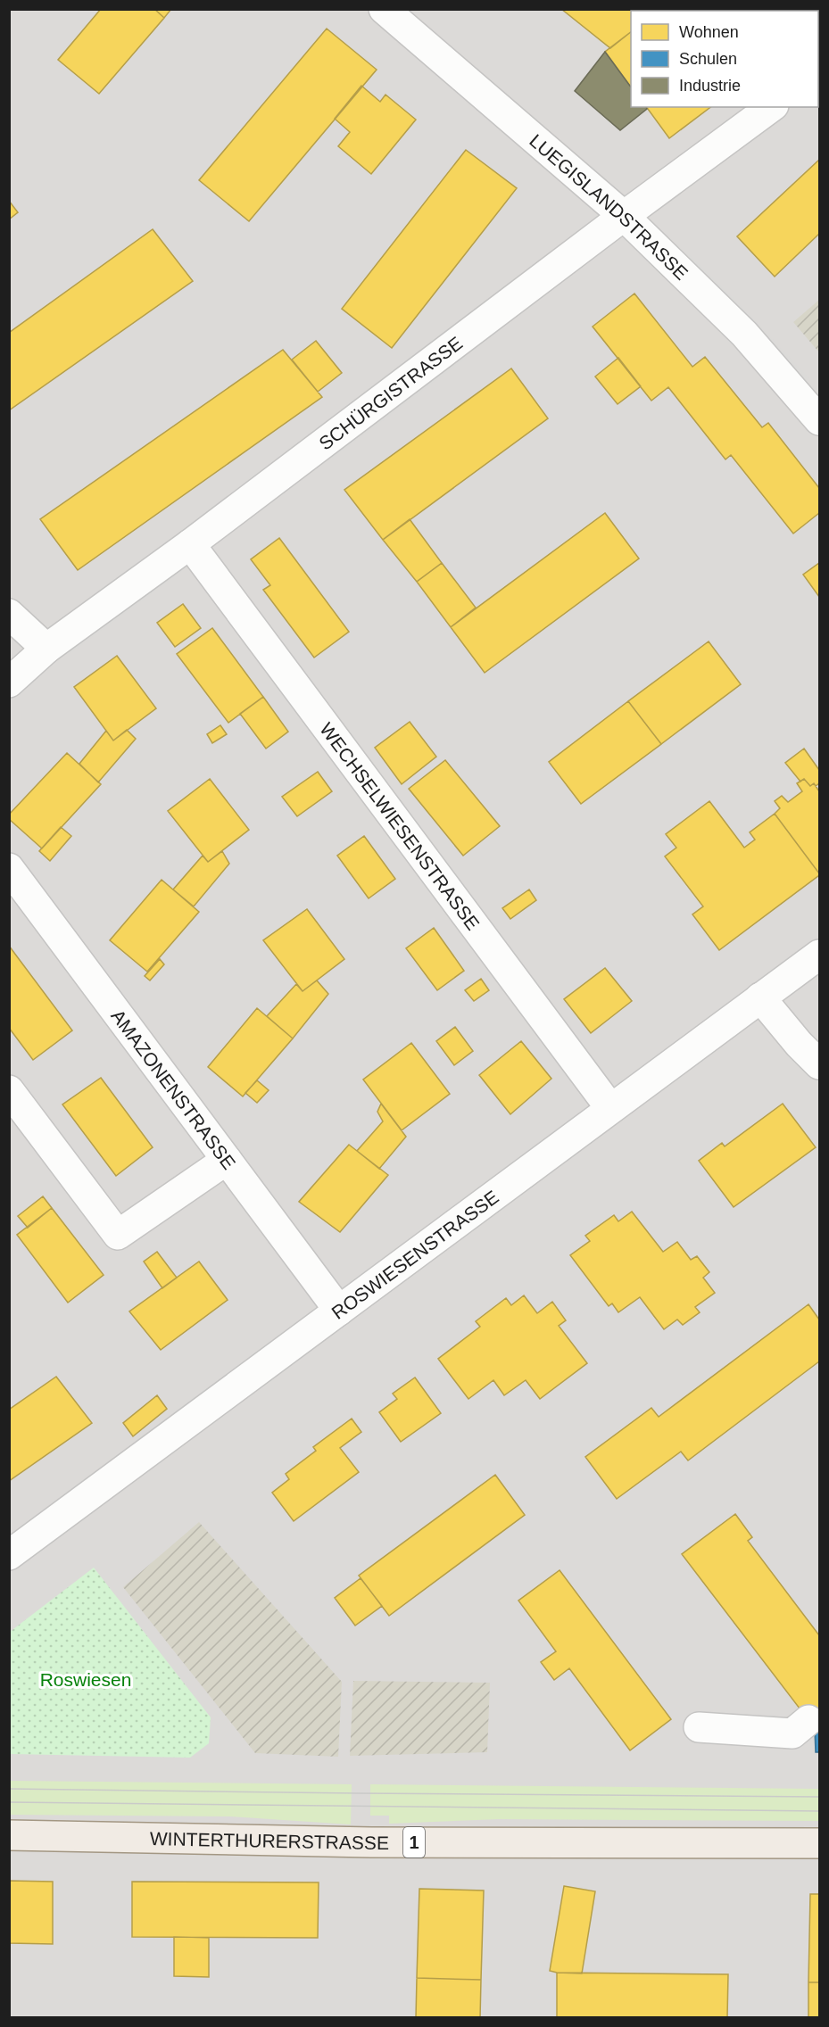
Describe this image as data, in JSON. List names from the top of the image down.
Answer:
{
  "streets": {
    "main road": ["WINTERTHURERSTRASSE", "1"],
    "street": [
      "LUEGISLANDSTRASSE",
      "SCHÜRGISTRASSE",
      "WECHSELWIESENSTRASSE",
      "AMAZONENSTRASSE",
      "ROSWIESENSTRASSE"
    ]
  },
  "crossings": [
    ["LUEGISLANDSTRASSE", "SCHÜRGISTRASSE"],
    ["SCHÜRGISTRASSE", "WECHSELWIESENSTRASSE"],
    ["WECHSELWIESENSTRASSE", "ROSWIESENSTRASSE"],
    ["AMAZONENSTRASSE", "ROSWIESENSTRASSE"]
  ],
  "parks": ["Roswiesen"],
  "legend": ["Wohnen", "Schulen", "Industrie"]
}
